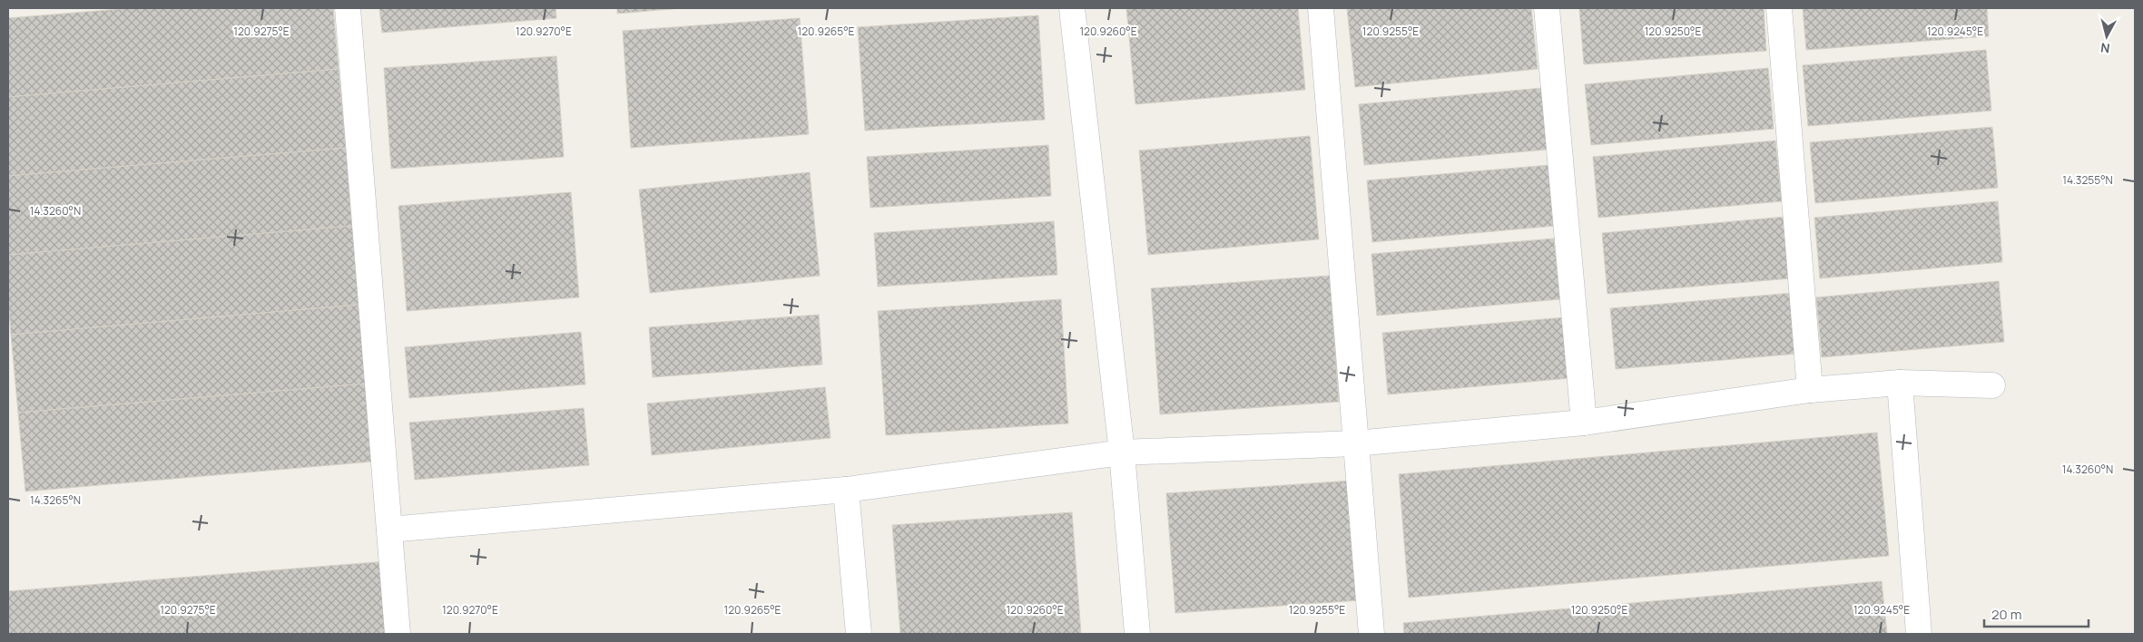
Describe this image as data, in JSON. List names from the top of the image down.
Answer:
{
  "scale_bar": "20 m",
  "north": "bottom",
  "coordinates": [
    "120.9275°E",
    "120.9270°E",
    "120.9265°E",
    "120.9260°E",
    "120.9255°E",
    "120.9250°E",
    "120.9245°E",
    "14.3255°N",
    "14.3260°N",
    "14.3265°N"
  ]
}
